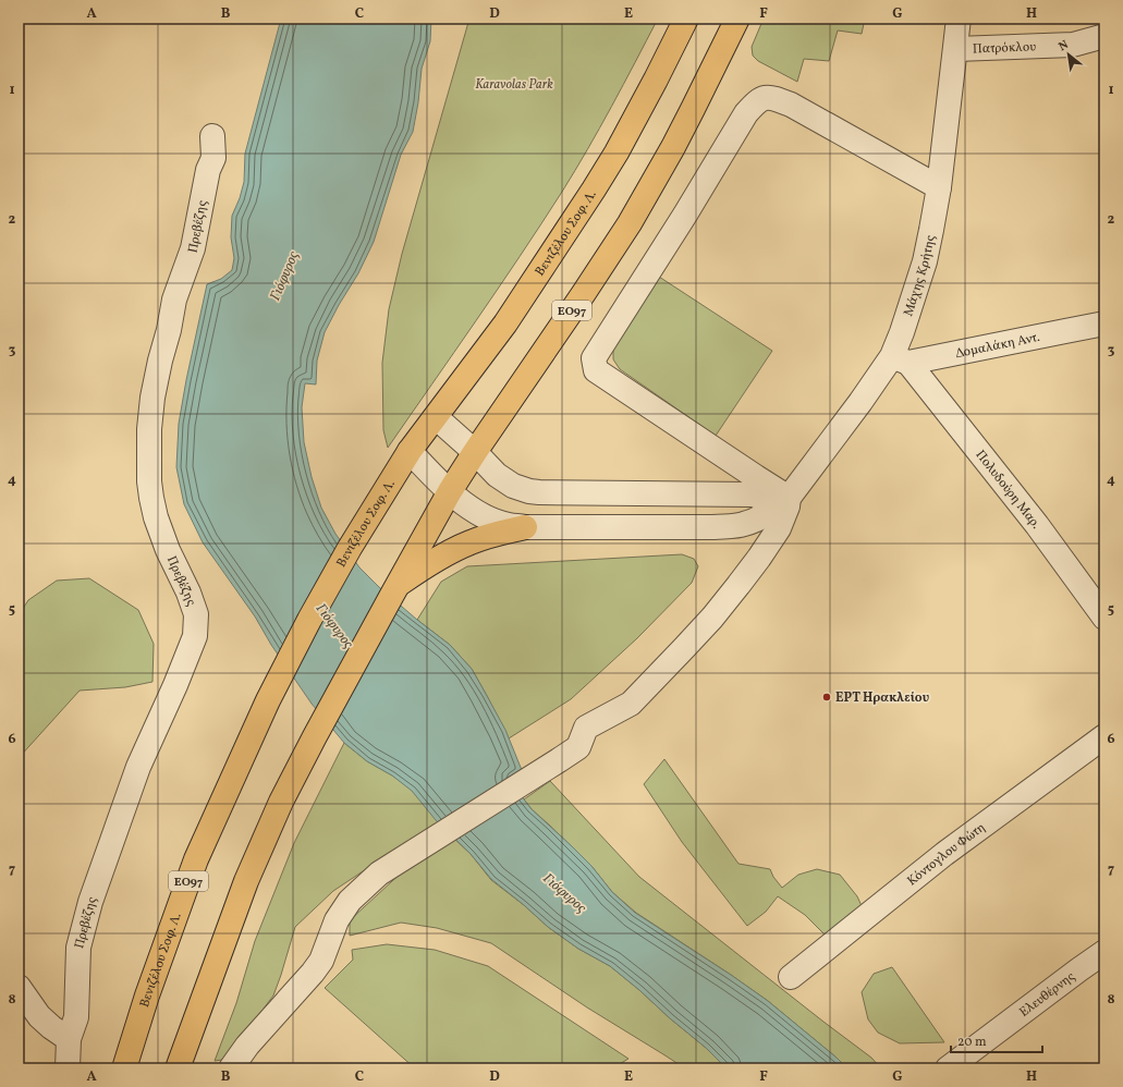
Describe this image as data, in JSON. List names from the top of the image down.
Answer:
{
  "streets": {
    "main road": ["Βενιζέλου Σοφ. Λ.", "ΕΟ97"],
    "street": [
      "Πατρόκλου",
      "Πρεβέζης",
      "Μάχης Κρήτης",
      "Δομαλάκη Αντ.",
      "Πολυδούρη Μαρ.",
      "Κόντογλου Φώτη",
      "Ελευθέρνης"
    ]
  },
  "crossings": [
    ["Πατρόκλου", "Μάχης Κρήτης"],
    ["Μάχης Κρήτης", "Δομαλάκη Αντ."],
    ["Μάχης Κρήτης", "Πολυδούρη Μαρ."],
    ["Δομαλάκη Αντ.", "Πολυδούρη Μαρ."]
  ],
  "water": ["Γιόφυρος"],
  "parks": ["Karavolas Park"],
  "places": ["ΕΡΤ Ηρακλείου"],
  "scale_bar": "20 m",
  "north": "top left",
  "grid": {
    "columns": [
      "A",
      "B",
      "C",
      "D",
      "E",
      "F",
      "G",
      "H"
    ],
    "rows": [
      "1",
      "2",
      "3",
      "4",
      "5",
      "6",
      "7",
      "8"
    ]
  }
}
